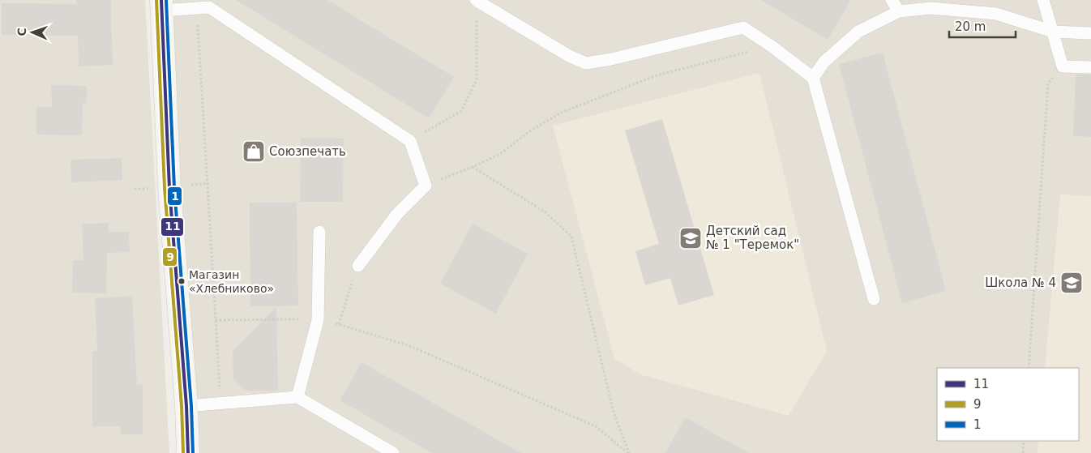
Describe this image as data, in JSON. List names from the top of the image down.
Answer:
{
  "places": {
    "shop": ["Союзпечать"],
    "school or university": ["Детский сад № 1 \"Теремок\"", "Школа № 4"],
    "other": ["Магазин «Хлебниково»"]
  },
  "lines": ["transit line 11", "transit line 9", "transit line 1"],
  "legend": ["11", "9", "1"],
  "scale_bar": "20 m",
  "north": "left"
}
